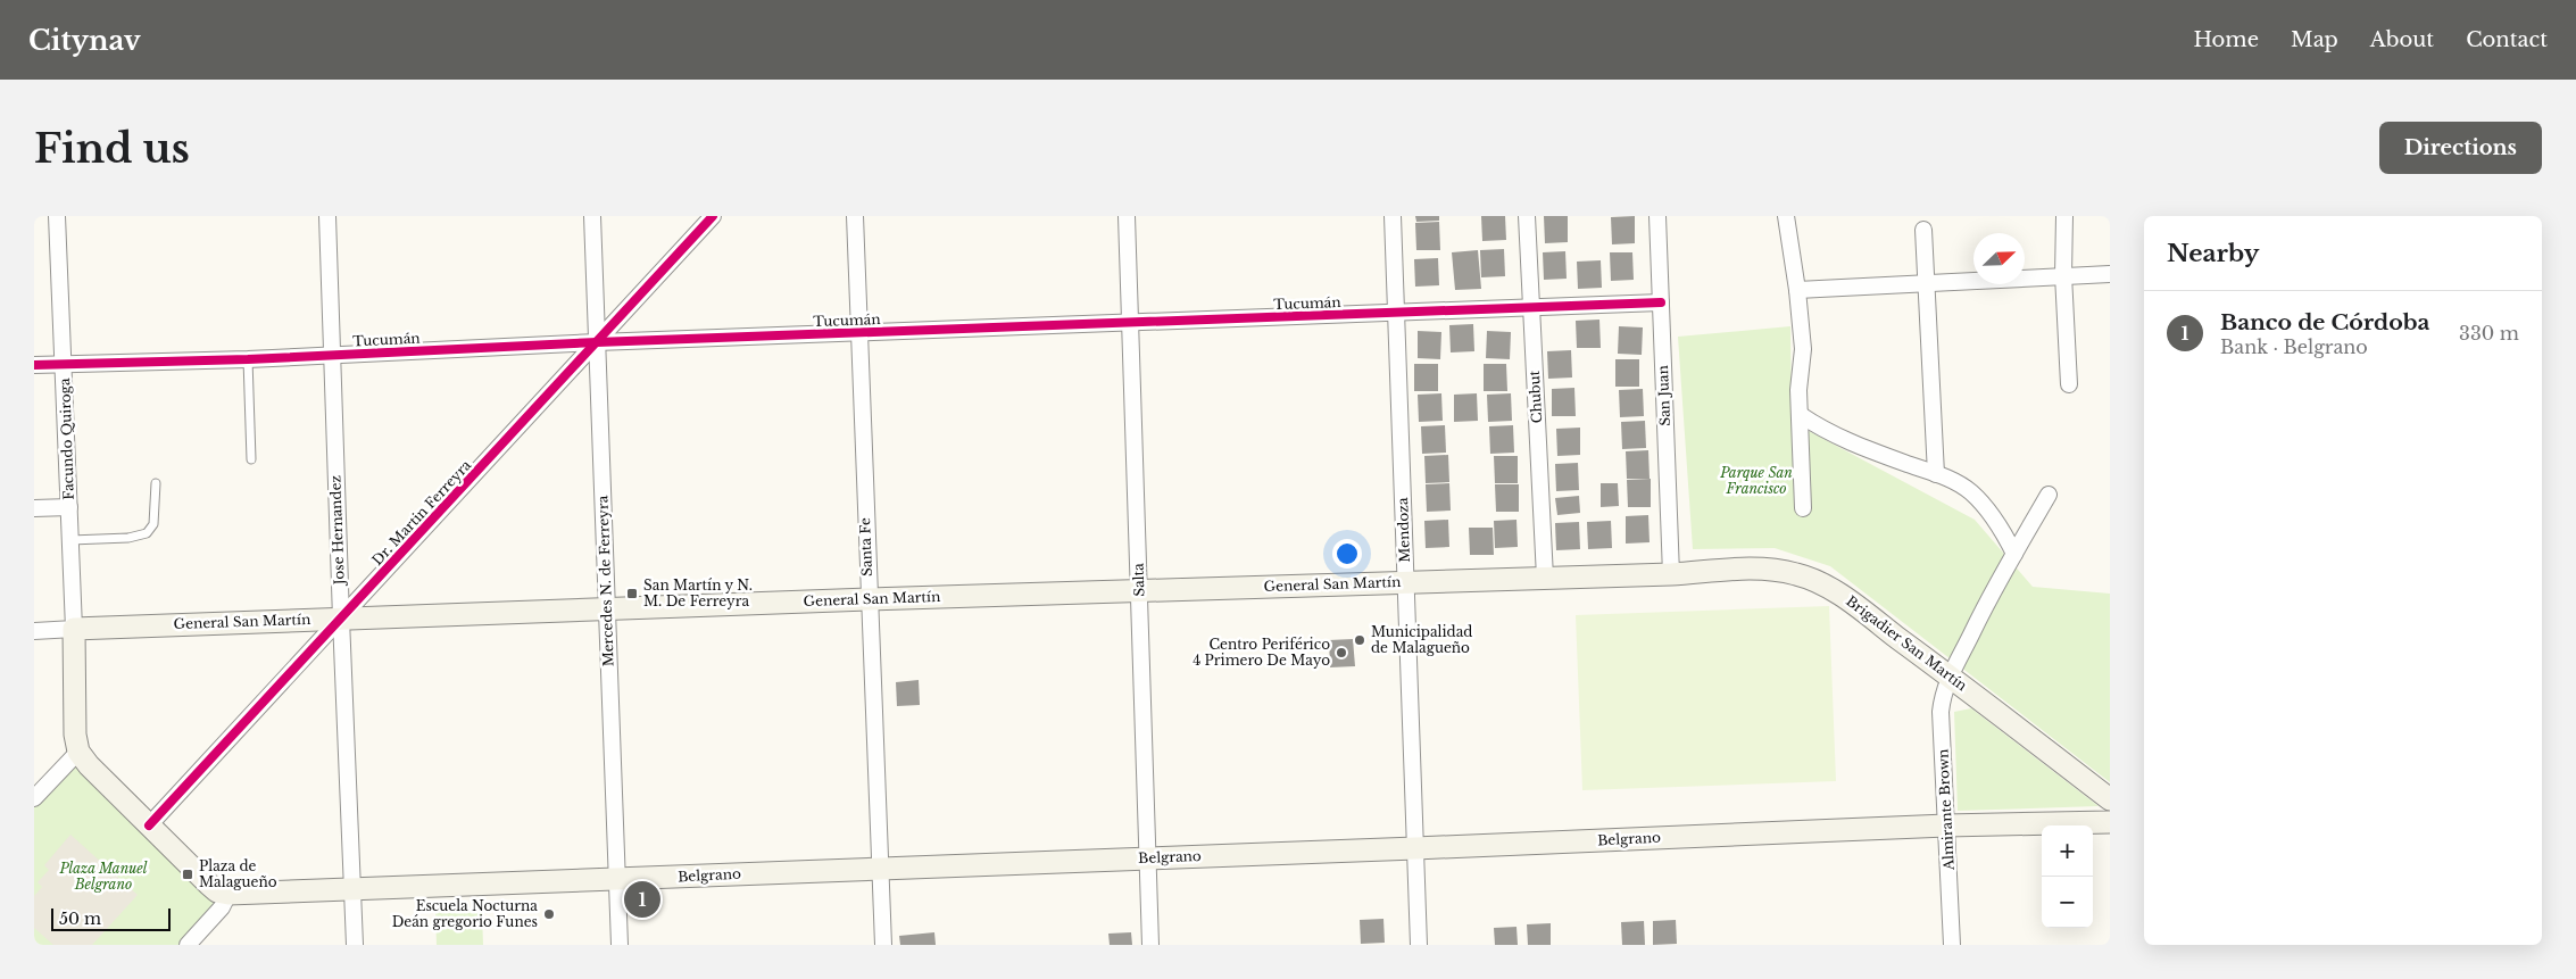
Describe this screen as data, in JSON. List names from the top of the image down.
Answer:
{
  "streets": {
    "main road": ["General San Martín", "Brigadier San Martín", "Belgrano"],
    "street": [
      "Tucumán",
      "San Juan",
      "Chubut",
      "Facundo Quiroga",
      "Dr. Martin Ferreyra",
      "Jose Hernandez",
      "Mendoza",
      "Santa Fe",
      "Salta",
      "Mercedes N. de Ferreyra",
      "Almirante Brown"
    ]
  },
  "crossings": [
    ["Tucumán", "San Juan"],
    ["Tucumán", "Chubut"],
    ["Tucumán", "Facundo Quiroga"],
    ["Tucumán", "Dr. Martin Ferreyra"],
    ["Tucumán", "Jose Hernandez"],
    ["Tucumán", "Mendoza"],
    ["Tucumán", "Santa Fe"],
    ["Tucumán", "Salta"],
    ["Tucumán", "Mercedes N. de Ferreyra"],
    ["San Juan", "General San Martín"],
    ["San Juan", "Brigadier San Martín"],
    ["Chubut", "General San Martín"],
    ["Facundo Quiroga", "General San Martín"],
    ["Dr. Martin Ferreyra", "Jose Hernandez"],
    ["Dr. Martin Ferreyra", "Mercedes N. de Ferreyra"],
    ["Dr. Martin Ferreyra", "General San Martín"],
    ["Jose Hernandez", "General San Martín"],
    ["Jose Hernandez", "Belgrano"],
    ["Mendoza", "General San Martín"],
    ["Mendoza", "Belgrano"],
    ["Santa Fe", "General San Martín"],
    ["Santa Fe", "Belgrano"],
    ["Salta", "General San Martín"],
    ["Salta", "Belgrano"],
    ["Mercedes N. de Ferreyra", "General San Martín"],
    ["Mercedes N. de Ferreyra", "Belgrano"],
    ["General San Martín", "Brigadier San Martín"],
    ["Brigadier San Martín", "Almirante Brown"],
    ["Almirante Brown", "Belgrano"]
  ],
  "parks": ["Parque San Francisco", "Plaza Manuel Belgrano"],
  "places": {
    "transit": ["San Martín y N. M. De Ferreyra", "Plaza de Malagueño"],
    "other": ["Municipalidad de Malagueño", "Centro Periférico 4 Primero De Mayo", "Escuela Nocturna Deán gregorio Funes"]
  },
  "scale_bar": "50 m",
  "north": "top right",
  "page": {
    "header": "Citynav",
    "nav": [
      "Home",
      "Map",
      "About",
      "Contact"
    ],
    "buttons": "Directions",
    "title": "Find us",
    "heading": "Nearby",
    "list": [
      {
        "mark": "1",
        "name": "Banco de Córdoba",
        "note": "Bank · Belgrano",
        "value": "330 m"
      }
    ],
    "map_buttons": ["+", "−"],
    "pins": "1",
    "scale": "50 m"
  }
}
